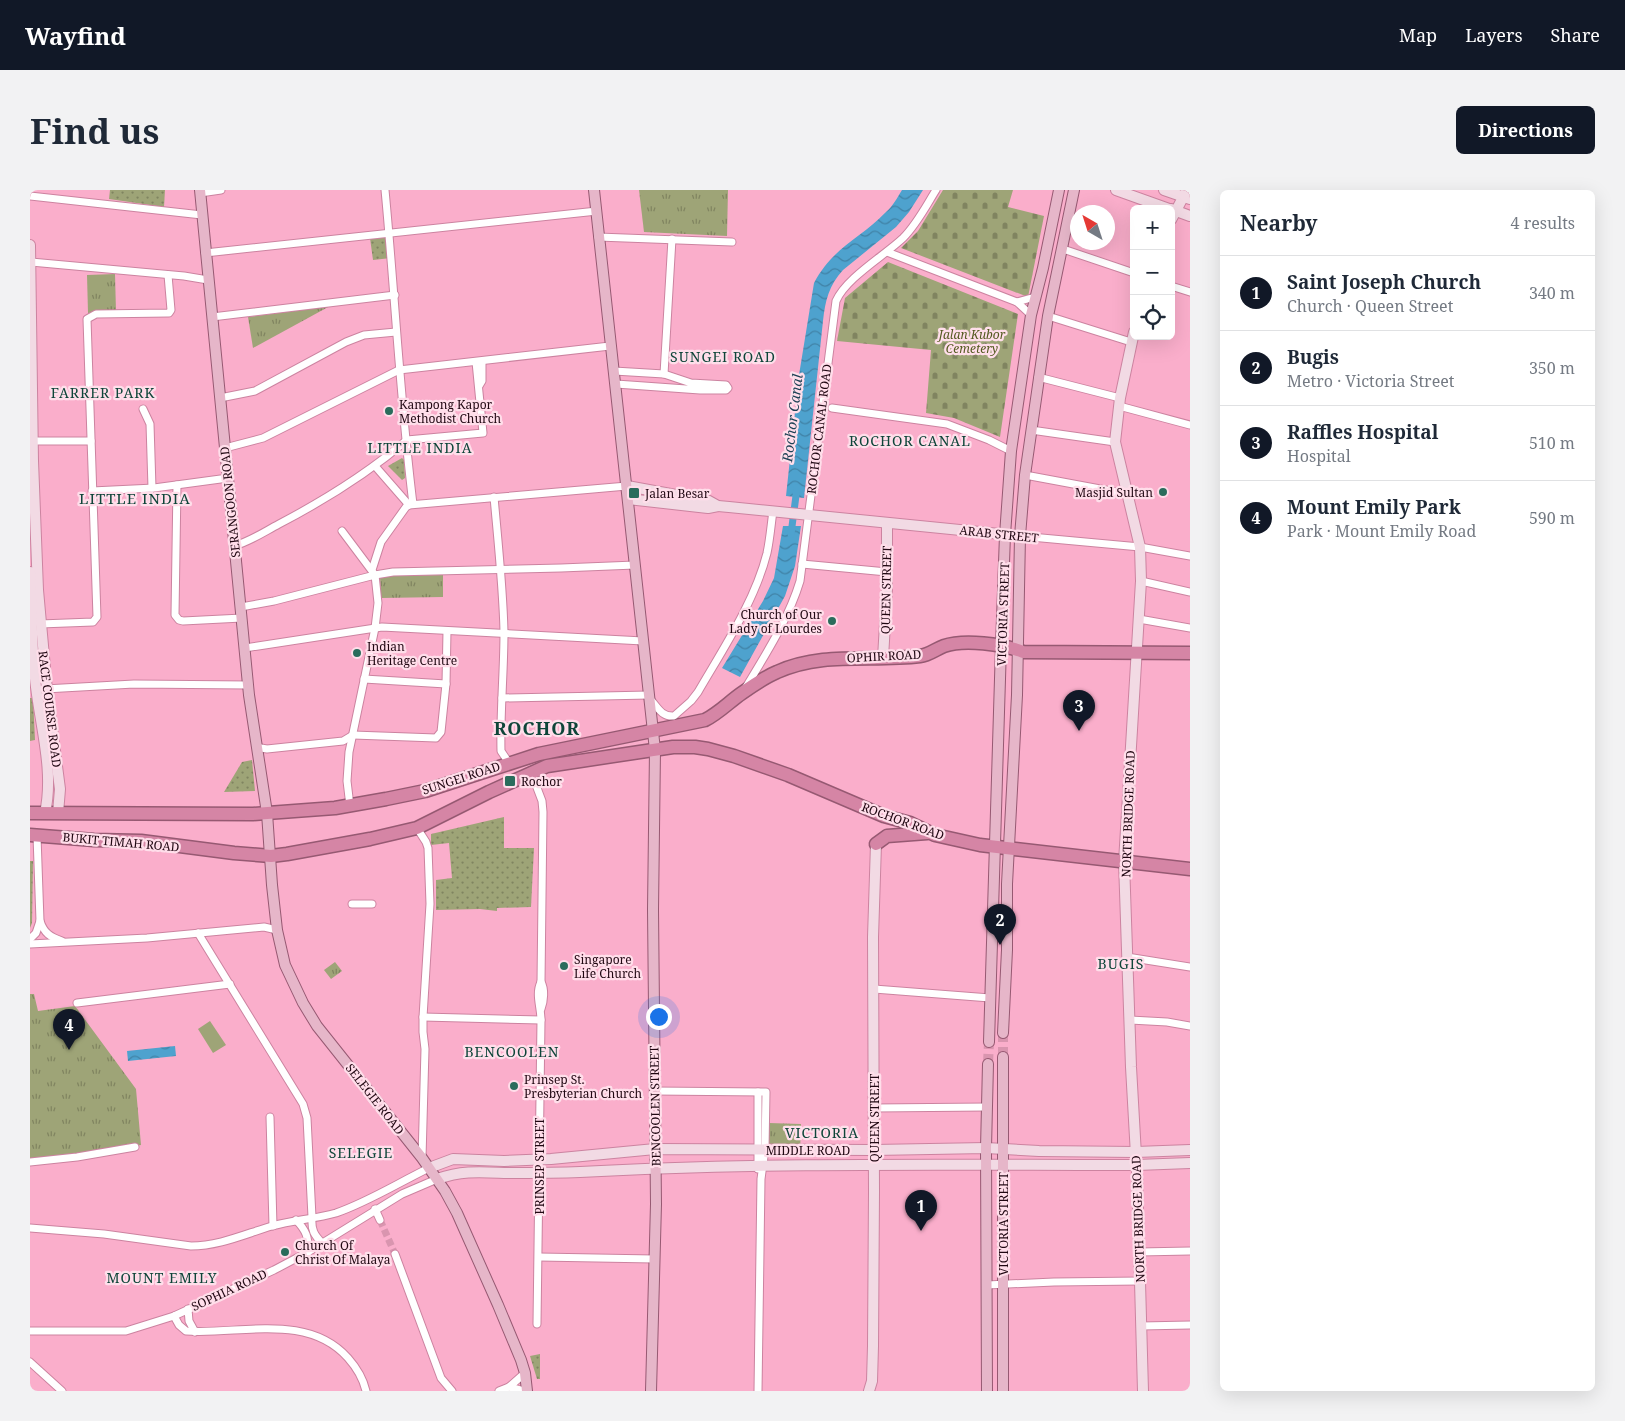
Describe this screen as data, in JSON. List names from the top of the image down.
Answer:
{
  "streets": {
    "highway": [
      "OPHIR ROAD",
      "SUNGEI ROAD",
      "ROCHOR ROAD",
      "BUKIT TIMAH ROAD"
    ],
    "main road": [
      "SERANGOON ROAD",
      "ARAB STREET",
      "QUEEN STREET",
      "VICTORIA STREET",
      "RACE COURSE ROAD",
      "NORTH BRIDGE ROAD",
      "SELEGIE ROAD",
      "BENCOOLEN STREET",
      "MIDDLE ROAD"
    ],
    "street": ["ROCHOR CANAL ROAD", "PRINSEP STREET", "SOPHIA ROAD"]
  },
  "crossings": [
    ["ROCHOR CANAL ROAD", "ARAB STREET"],
    ["ROCHOR CANAL ROAD", "OPHIR ROAD"],
    ["SERANGOON ROAD", "SUNGEI ROAD"],
    ["SERANGOON ROAD", "BUKIT TIMAH ROAD"],
    ["SERANGOON ROAD", "SELEGIE ROAD"],
    ["ARAB STREET", "QUEEN STREET"],
    ["ARAB STREET", "VICTORIA STREET"],
    ["ARAB STREET", "NORTH BRIDGE ROAD"],
    ["QUEEN STREET", "OPHIR ROAD"],
    ["QUEEN STREET", "MIDDLE ROAD"],
    ["VICTORIA STREET", "OPHIR ROAD"],
    ["VICTORIA STREET", "ROCHOR ROAD"],
    ["VICTORIA STREET", "MIDDLE ROAD"],
    ["OPHIR ROAD", "SUNGEI ROAD"],
    ["OPHIR ROAD", "NORTH BRIDGE ROAD"],
    ["OPHIR ROAD", "BENCOOLEN STREET"],
    ["RACE COURSE ROAD", "BUKIT TIMAH ROAD"],
    ["SUNGEI ROAD", "BUKIT TIMAH ROAD"],
    ["SUNGEI ROAD", "SELEGIE ROAD"],
    ["SUNGEI ROAD", "BENCOOLEN STREET"],
    ["NORTH BRIDGE ROAD", "ROCHOR ROAD"],
    ["NORTH BRIDGE ROAD", "MIDDLE ROAD"],
    ["ROCHOR ROAD", "BENCOOLEN STREET"],
    ["BUKIT TIMAH ROAD", "SELEGIE ROAD"],
    ["SELEGIE ROAD", "MIDDLE ROAD"],
    ["SELEGIE ROAD", "SOPHIA ROAD"],
    ["BENCOOLEN STREET", "MIDDLE ROAD"],
    ["MIDDLE ROAD", "PRINSEP STREET"],
    ["MIDDLE ROAD", "SOPHIA ROAD"]
  ],
  "districts": [
    "SUNGEI ROAD",
    "FARRER PARK",
    "ROCHOR CANAL",
    "LITTLE INDIA",
    "LITTLE INDIA",
    "ROCHOR",
    "BUGIS",
    "BENCOOLEN",
    "VICTORIA",
    "SELEGIE",
    "MOUNT EMILY"
  ],
  "water": ["Rochor Canal"],
  "parks": ["Jalan Kubor Cemetery"],
  "places": {
    "other": [
      "Kampong Kapor Methodist Church",
      "Masjid Sultan",
      "Church of Our Lady of Lourdes",
      "Indian Heritage Centre",
      "Singapore Life Church",
      "Prinsep St. Presbyterian Church",
      "Church Of Christ Of Malaya"
    ],
    "transit": ["Jalan Besar", "Rochor"]
  },
  "north": "top left",
  "page": {
    "header": "Wayfind",
    "nav": ["Map", "Layers", "Share"],
    "buttons": "Directions",
    "title": "Find us",
    "heading": ["Nearby", "4 results"],
    "map_buttons": ["+", "−"],
    "list": [
      {
        "mark": "1",
        "name": "Saint Joseph Church",
        "note": "Church · Queen Street",
        "value": "340 m"
      },
      {
        "mark": "2",
        "name": "Bugis",
        "note": "Metro · Victoria Street",
        "value": "350 m"
      },
      {
        "mark": "3",
        "name": "Raffles Hospital",
        "note": "Hospital",
        "value": "510 m"
      },
      {
        "mark": "4",
        "name": "Mount Emily Park",
        "note": "Park · Mount Emily Road",
        "value": "590 m"
      }
    ],
    "pins": [
      "3",
      "2",
      "4",
      "1"
    ]
  }
}
